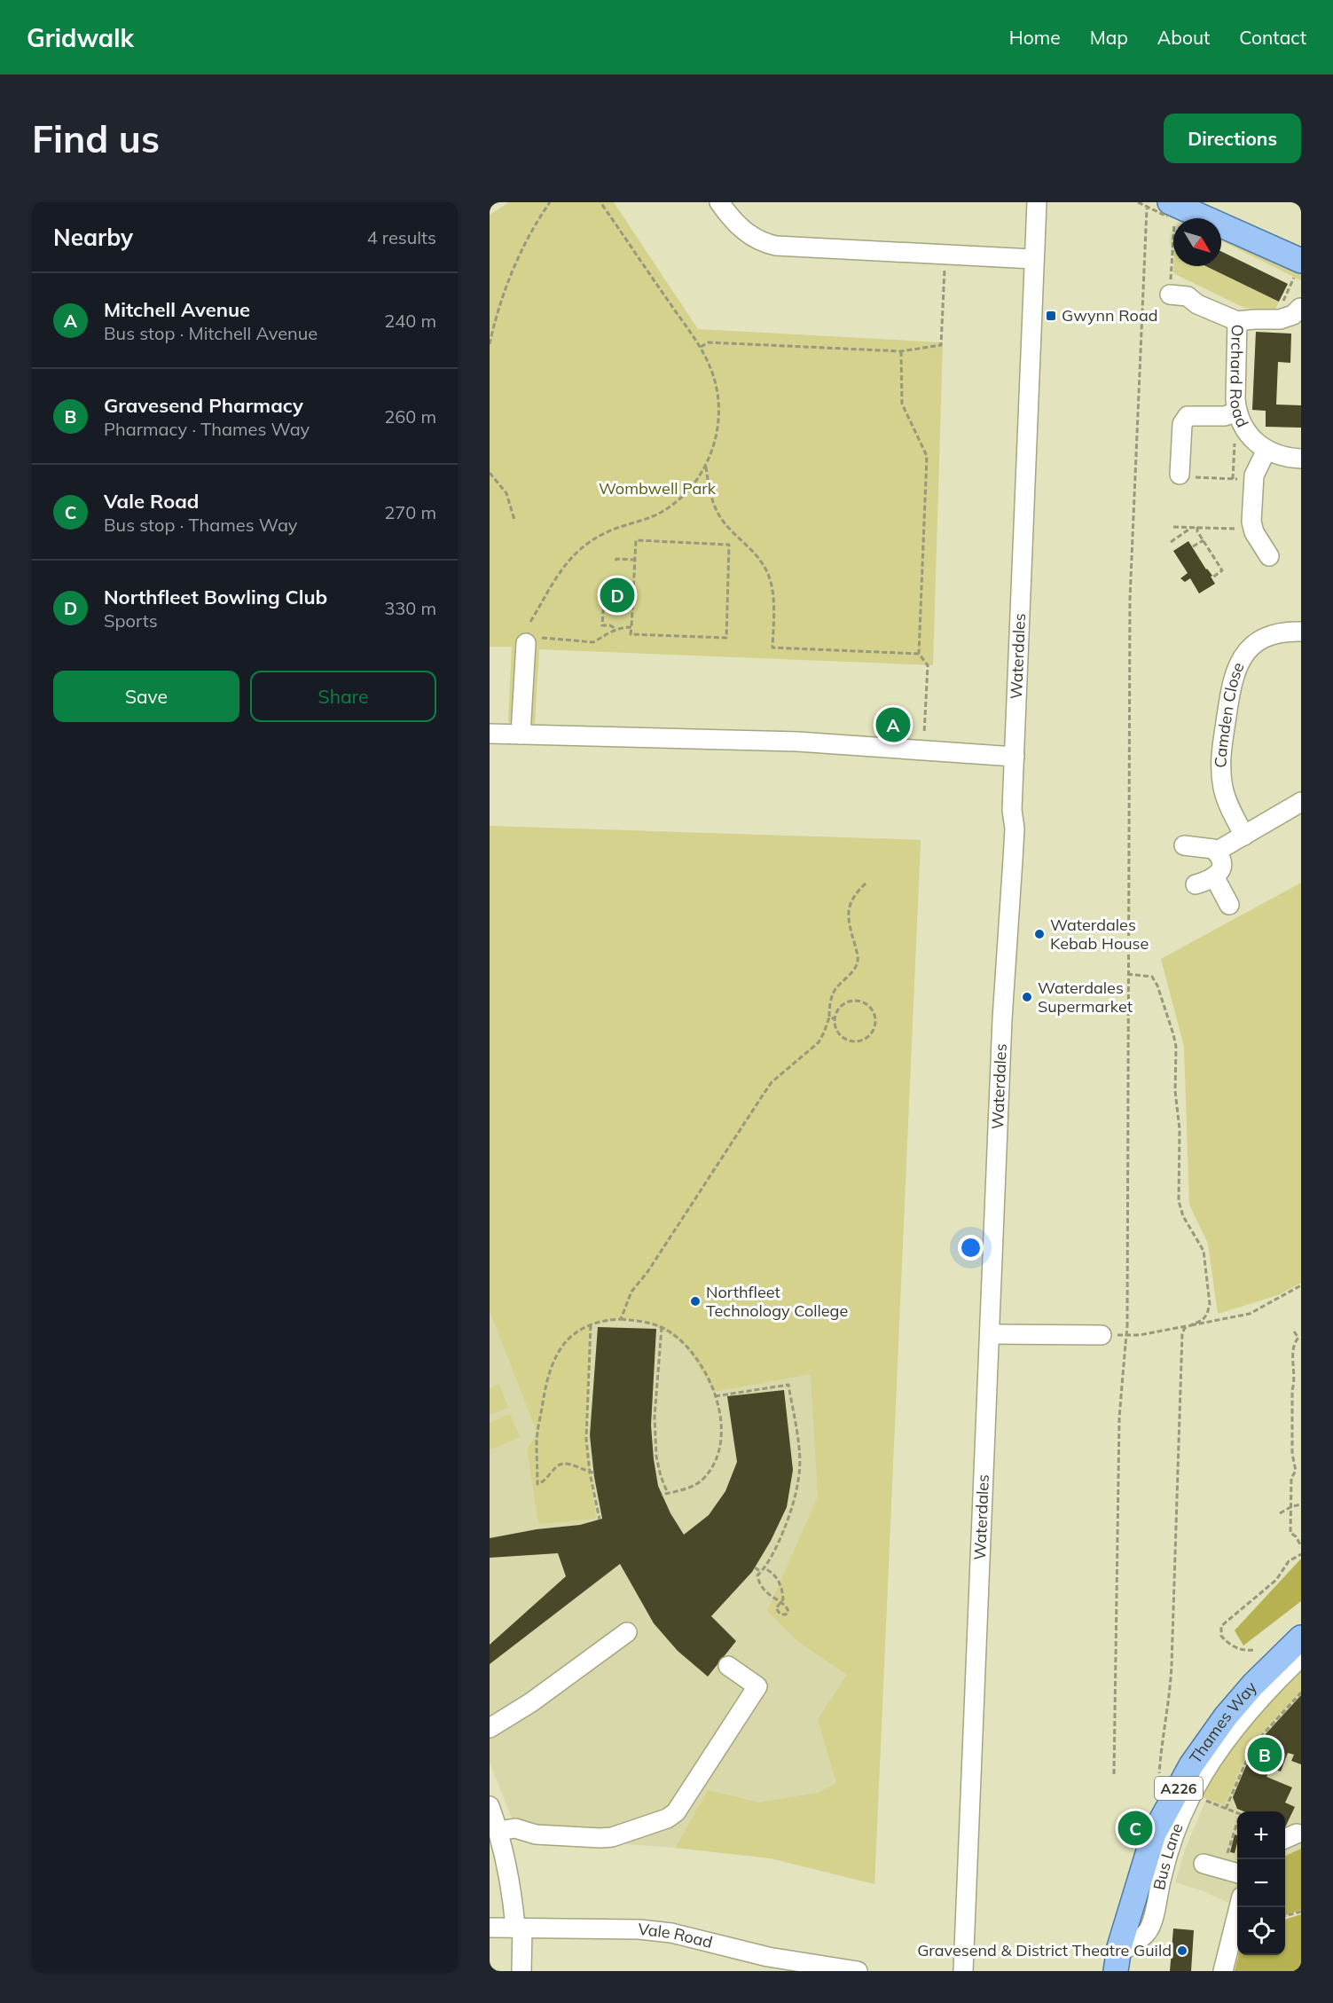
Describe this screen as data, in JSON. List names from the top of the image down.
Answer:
{
  "streets": {
    "main road": ["Thames Way", "A226"],
    "street": [
      "Orchard Road",
      "Waterdales",
      "Camden Close",
      "Bus Lane",
      "Vale Road"
    ]
  },
  "crossings": [
    ["Thames Way", "Bus Lane"]
  ],
  "parks": ["Wombwell Park"],
  "places": {
    "transit": ["Gwynn Road"],
    "other": [
      "Waterdales Kebab House",
      "Waterdales Supermarket",
      "Northfleet Technology College",
      "Gravesend & District Theatre Guild"
    ]
  },
  "north": "bottom right",
  "page": {
    "header": "Gridwalk",
    "nav": [
      "Home",
      "Map",
      "About",
      "Contact"
    ],
    "buttons": [
      "Directions",
      ["Save", "Share"]
    ],
    "title": "Find us",
    "heading": ["Nearby", "4 results"],
    "list": [
      {
        "mark": "A",
        "name": "Mitchell Avenue",
        "note": "Bus stop · Mitchell Avenue",
        "value": "240 m"
      },
      {
        "mark": "B",
        "name": "Gravesend Pharmacy",
        "note": "Pharmacy · Thames Way",
        "value": "260 m"
      },
      {
        "mark": "C",
        "name": "Vale Road",
        "note": "Bus stop · Thames Way",
        "value": "270 m"
      },
      {
        "mark": "D",
        "name": "Northfleet Bowling Club",
        "note": "Sports",
        "value": "330 m"
      }
    ],
    "pins": [
      "D",
      "A",
      "B",
      "C"
    ],
    "map_buttons": ["+", "−"]
  }
}
